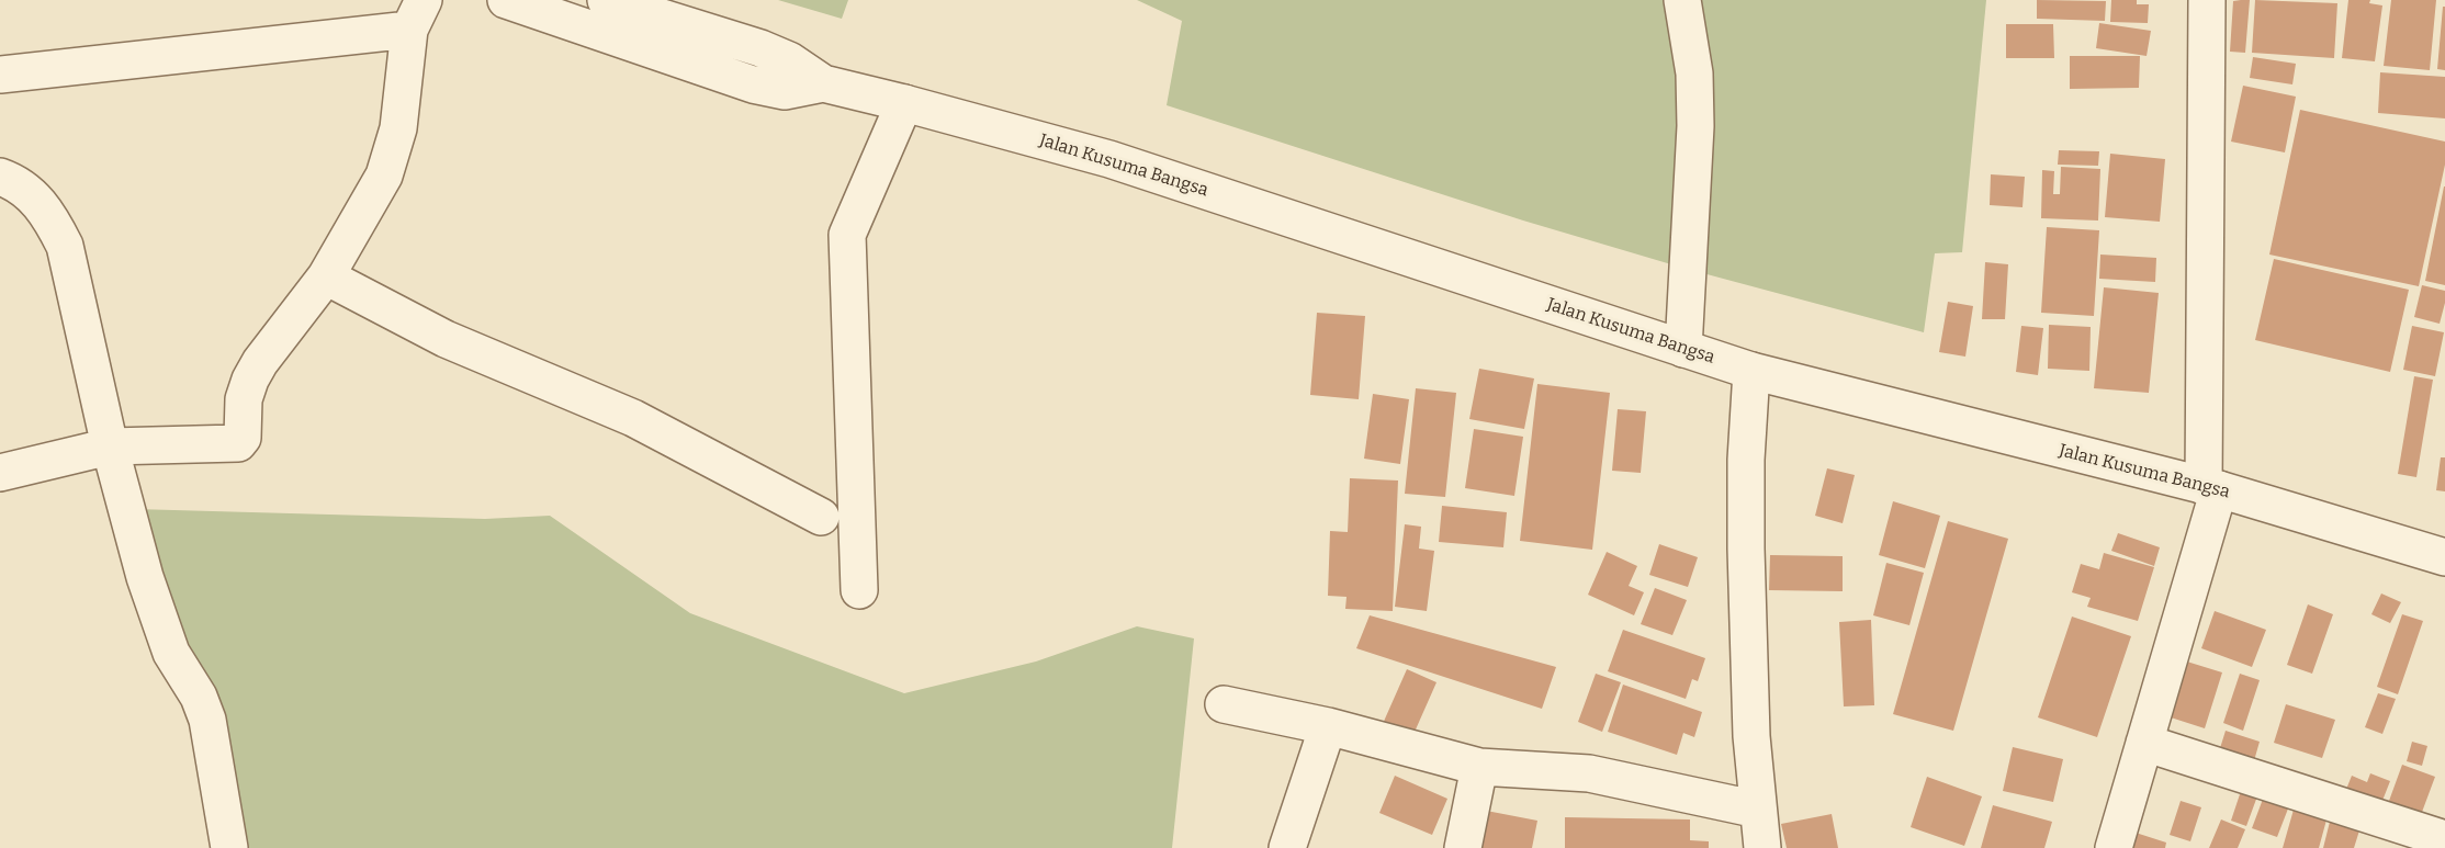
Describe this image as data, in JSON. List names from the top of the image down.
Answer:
{
  "streets": {
    "street": ["Jalan Kusuma Bangsa"]
  }
}
